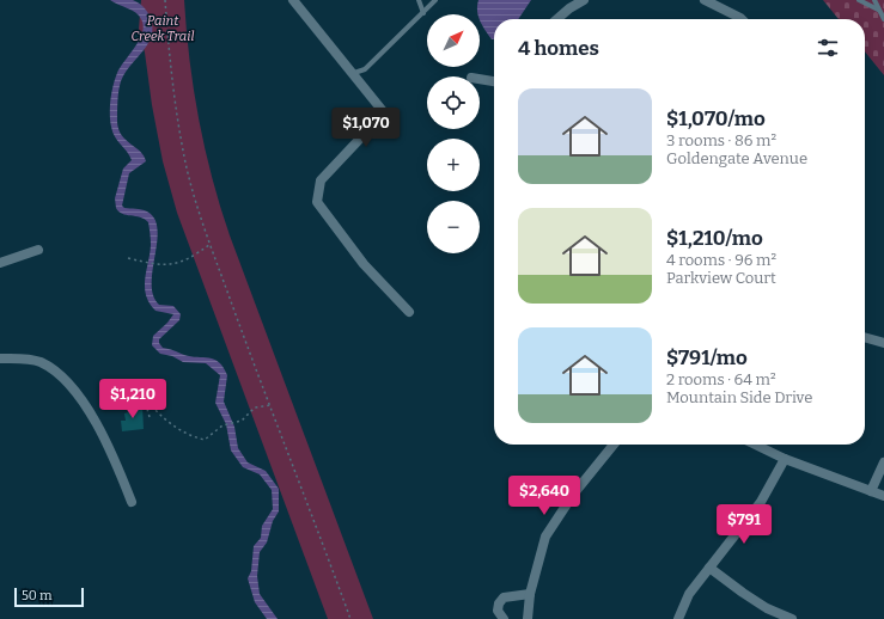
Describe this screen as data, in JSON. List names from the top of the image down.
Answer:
{
  "parks": ["Paint Creek Trail"],
  "scale_bar": "50 m",
  "north": "top right",
  "page": {
    "map_buttons": ["+", "−"],
    "heading": "4 homes",
    "list": [
      {
        "name": "$1,070/mo",
        "note": "3 rooms · 86 m² · Goldengate Avenue"
      },
      {
        "name": "$1,210/mo",
        "note": "4 rooms · 96 m² · Parkview Court"
      },
      {
        "name": "$791/mo",
        "note": "2 rooms · 64 m² · Mountain Side Drive"
      }
    ],
    "price": [
      "$1,070",
      "$1,210",
      "$2,640",
      "$791"
    ],
    "scale": "50 m"
  }
}
